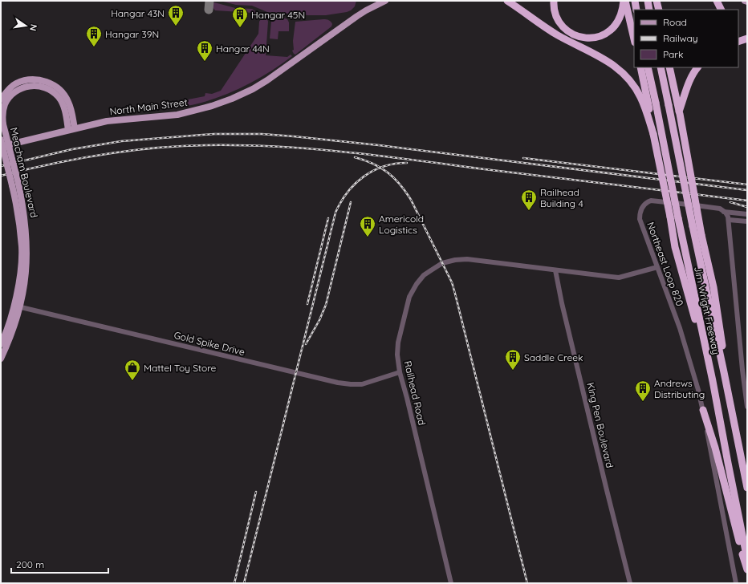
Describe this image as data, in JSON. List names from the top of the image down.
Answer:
{
  "streets": {
    "highway": ["Jim Wright Freeway"],
    "main road": ["North Main Street", "Meacham Boulevard"],
    "street": [
      "Northeast Loop 820",
      "Gold Spike Drive",
      "Railhead Road",
      "King Pen Boulevard"
    ]
  },
  "crossings": [
    ["North Main Street", "Meacham Boulevard"],
    ["Meacham Boulevard", "Gold Spike Drive"],
    ["Northeast Loop 820", "Railhead Road"],
    ["Gold Spike Drive", "Railhead Road"],
    ["Railhead Road", "King Pen Boulevard"]
  ],
  "places": {
    "building": [
      "Hangar 43N",
      "Hangar 45N",
      "Hangar 39N",
      "Hangar 44N",
      "Railhead Building 4",
      "Americold Logistics",
      "Saddle Creek",
      "Andrews Distributing"
    ],
    "shop": ["Mattel Toy Store"]
  },
  "legend": ["Road", "Railway", "Park"],
  "scale_bar": "200 m",
  "north": "right"
}
